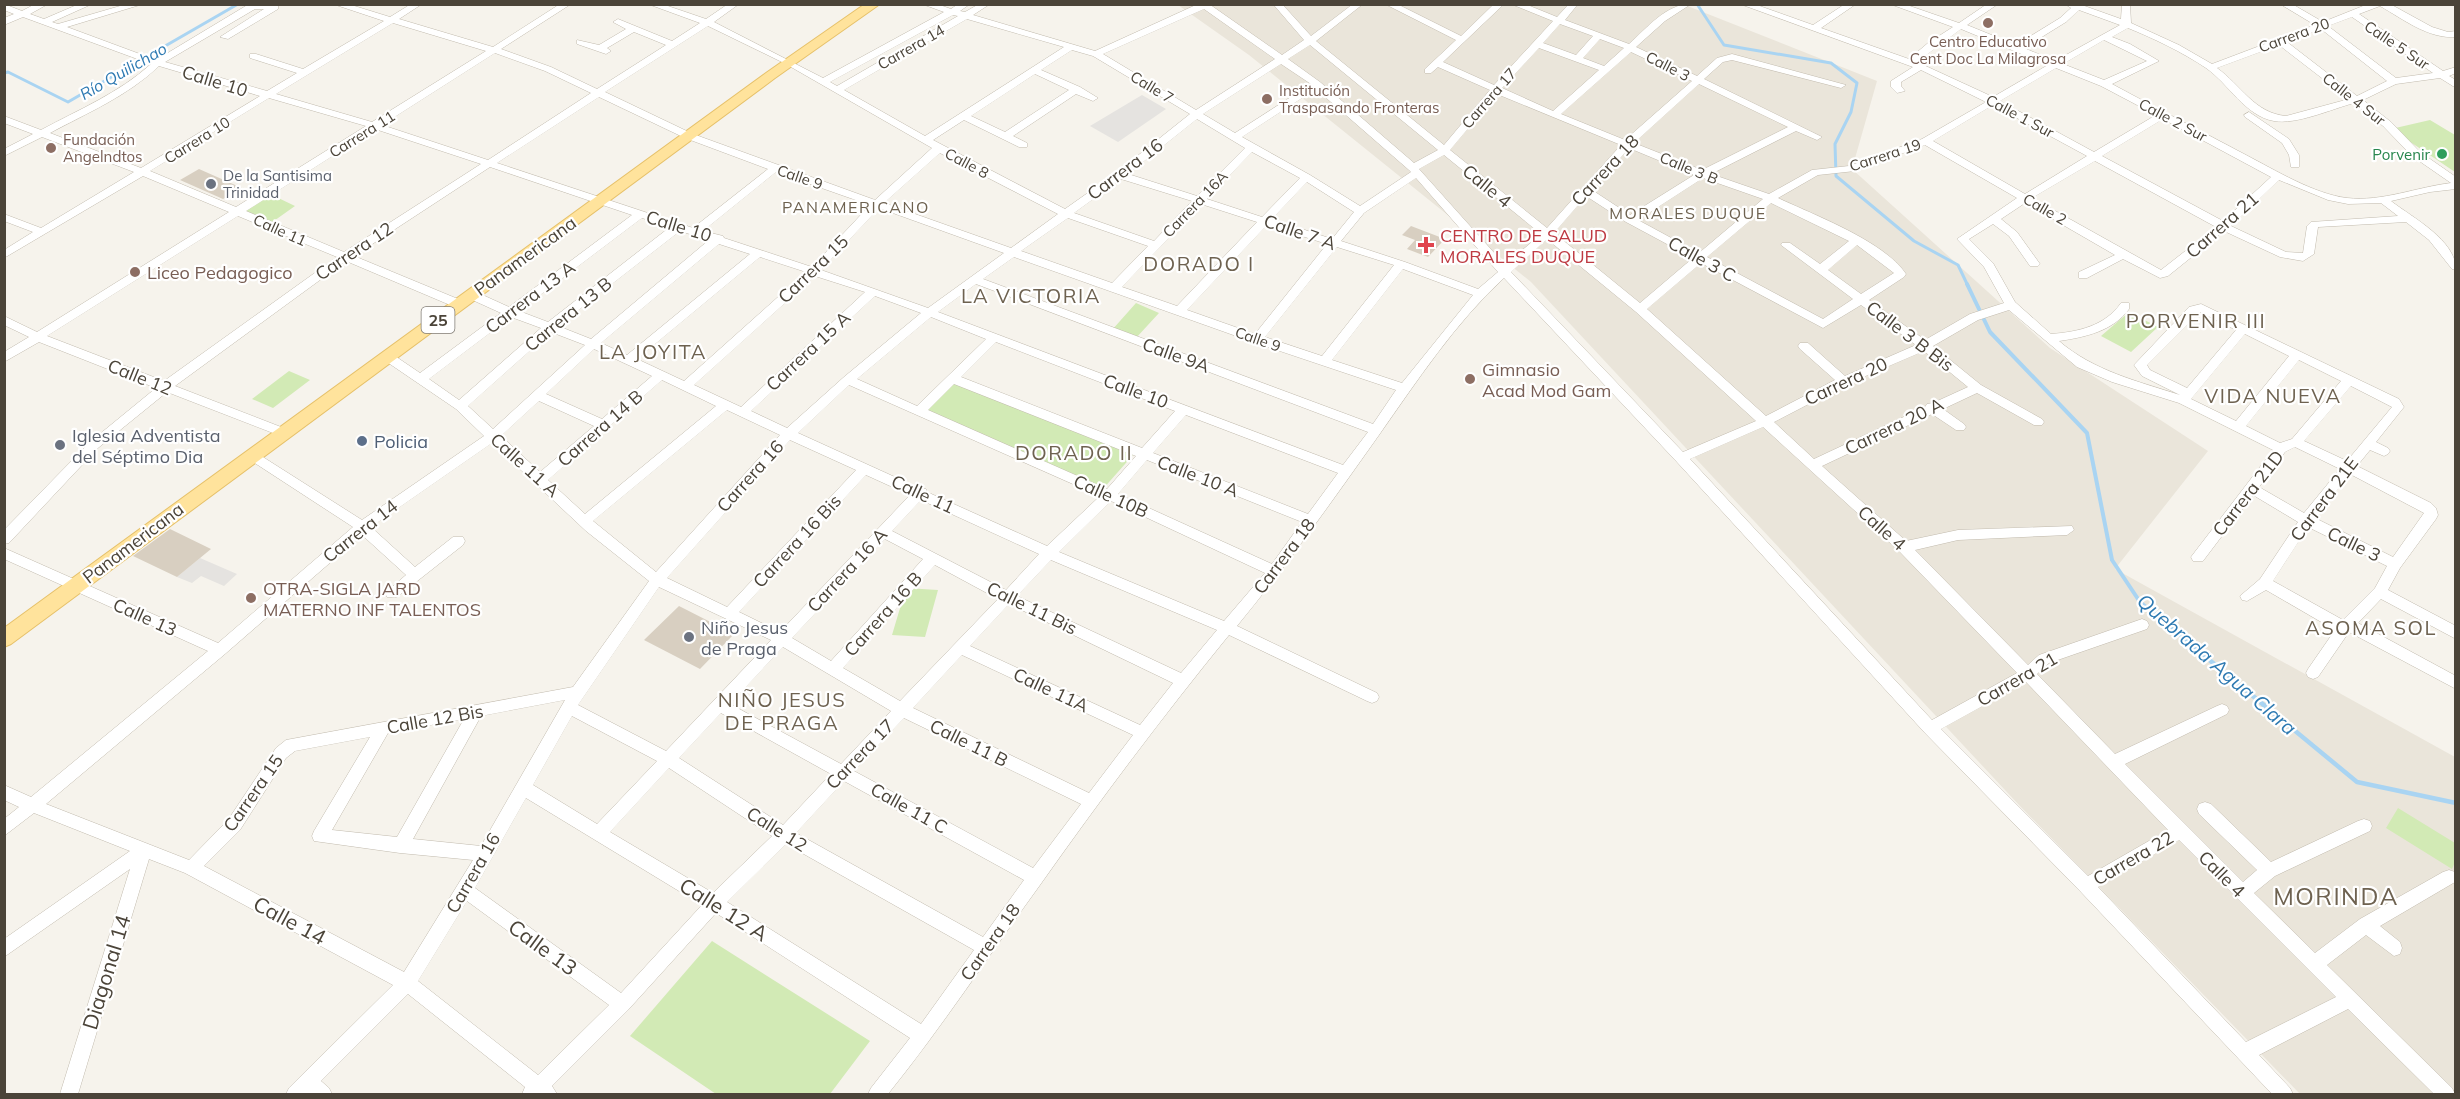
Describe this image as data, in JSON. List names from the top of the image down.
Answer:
{
  "streets": {
    "main road": ["Panamericana", "25"],
    "street": [
      "Carrera 20",
      "Calle 5 Sur",
      "Carrera 14",
      "Calle 3",
      "Calle 10",
      "Calle 7",
      "Carrera 17",
      "Calle 4 Sur",
      "Calle 1 Sur",
      "Calle 2 Sur",
      "Carrera 11",
      "Carrera 10",
      "Carrera 19",
      "Calle 8",
      "Calle 3 B",
      "Carrera 16",
      "Carrera 18",
      "Calle 9",
      "Calle 4",
      "Carrera 16A",
      "Calle 2",
      "Carrera 21",
      "Calle 11",
      "Calle 7 A",
      "Carrera 12",
      "Calle 3 C",
      "Carrera 15",
      "Carrera 13 A",
      "Carrera 13 B",
      "Calle 3 B Bis",
      "Carrera 15 A",
      "Calle 9A",
      "Calle 12",
      "Carrera 20 A",
      "Carrera 14 B",
      "Calle 11 A",
      "Calle 10 A",
      "Carrera 21D",
      "Calle 10B",
      "Carrera 21E",
      "Carrera 16 Bis",
      "Carrera 16 A",
      "Calle 11 Bis",
      "Carrera 16 B",
      "Calle 13",
      "Calle 11A",
      "Calle 12 Bis",
      "Calle 11 B",
      "Calle 11 C",
      "Carrera 22",
      "Calle 12 A",
      "Calle 14",
      "Diagonal 14"
    ]
  },
  "crossings": [
    ["Carrera 20", "Calle 5 Sur"],
    ["Carrera 20", "Calle 4 Sur"],
    ["Carrera 20", "Calle 4"],
    ["Carrera 20", "Calle 3 B Bis"],
    ["Carrera 14", "Calle 10"],
    ["Carrera 14", "Calle 7"],
    ["Carrera 14", "Calle 8"],
    ["Carrera 14", "Calle 11"],
    ["Carrera 14", "Calle 11 A"],
    ["Carrera 14", "Calle 13"],
    ["Carrera 14", "Calle 14"],
    ["Calle 3", "Carrera 17"],
    ["Calle 3", "Carrera 18"],
    ["Calle 3", "Carrera 21D"],
    ["Calle 3", "Carrera 21E"],
    ["Calle 10", "Carrera 17"],
    ["Calle 10", "Carrera 11"],
    ["Calle 10", "Carrera 10"],
    ["Calle 10", "Carrera 16"],
    ["Calle 10", "Carrera 18"],
    ["Calle 10", "Carrera 12"],
    ["Calle 10", "Panamericana"],
    ["Calle 10", "Carrera 15"],
    ["Calle 10", "Carrera 13 A"],
    ["Calle 10", "Carrera 13 B"],
    ["Calle 10", "Carrera 15 A"],
    ["Calle 7", "Carrera 17"],
    ["Calle 7", "Carrera 16"],
    ["Calle 7", "Carrera 16A"],
    ["Carrera 17", "Calle 3 B"],
    ["Carrera 17", "Calle 9"],
    ["Carrera 17", "Calle 4"],
    ["Carrera 17", "Calle 11"],
    ["Carrera 17", "Calle 7 A"],
    ["Carrera 17", "Calle 12"],
    ["Carrera 17", "Calle 10 A"],
    ["Carrera 17", "Calle 10B"],
    ["Carrera 17", "Calle 11 Bis"],
    ["Carrera 17", "Calle 13"],
    ["Carrera 17", "Calle 11A"],
    ["Carrera 17", "Calle 11 B"],
    ["Carrera 17", "Calle 11 C"],
    ["Carrera 17", "Calle 12 A"],
    ["Carrera 17", "Calle 14"],
    ["Calle 4 Sur", "Calle 2 Sur"],
    ["Calle 1 Sur", "Carrera 19"],
    ["Calle 1 Sur", "Carrera 21"],
    ["Calle 2 Sur", "Carrera 19"],
    ["Calle 2 Sur", "Carrera 21"],
    ["Carrera 11", "Calle 9"],
    ["Carrera 11", "Calle 11"],
    ["Carrera 11", "Calle 12"],
    ["Carrera 10", "Calle 9"],
    ["Carrera 10", "Calle 11"],
    ["Carrera 19", "Calle 3 B"],
    ["Carrera 19", "Calle 4"],
    ["Carrera 19", "Calle 2"],
    ["Carrera 19", "Calle 3 C"],
    ["Calle 8", "Carrera 16"],
    ["Calle 8", "Carrera 16A"],
    ["Calle 8", "Carrera 12"],
    ["Calle 8", "Panamericana"],
    ["Calle 8", "Carrera 15"],
    ["Calle 3 B", "Carrera 18"],
    ["Calle 3 B", "Calle 3 C"],
    ["Calle 3 B", "Calle 3 B Bis"],
    ["Carrera 16", "Calle 9"],
    ["Carrera 16", "Calle 4"],
    ["Carrera 16", "Calle 11"],
    ["Carrera 16", "Calle 7 A"],
    ["Carrera 16", "Calle 9A"],
    ["Carrera 16", "Calle 12"],
    ["Carrera 16", "Calle 11 A"],
    ["Carrera 16", "Calle 10B"],
    ["Carrera 16", "Calle 13"],
    ["Carrera 16", "Calle 12 Bis"],
    ["Carrera 16", "Calle 11 B"],
    ["Carrera 16", "Calle 12 A"],
    ["Carrera 16", "Calle 14"],
    ["Carrera 18", "Calle 9"],
    ["Carrera 18", "Calle 4"],
    ["Carrera 18", "Calle 11"],
    ["Carrera 18", "Calle 7 A"],
    ["Carrera 18", "Calle 3 C"],
    ["Carrera 18", "Calle 9A"],
    ["Carrera 18", "Calle 12"],
    ["Carrera 18", "Calle 10 A"],
    ["Carrera 18", "Calle 10B"],
    ["Carrera 18", "Calle 11 Bis"],
    ["Carrera 18", "Calle 11A"],
    ["Carrera 18", "Calle 11 B"],
    ["Carrera 18", "Calle 11 C"],
    ["Carrera 18", "Calle 12 A"],
    ["Calle 9", "Carrera 16A"],
    ["Calle 9", "Carrera 12"],
    ["Calle 9", "Panamericana"],
    ["Calle 9", "Carrera 15"],
    ["Calle 4", "Carrera 21"],
    ["Calle 4", "Carrera 20 A"],
    ["Calle 4", "Carrera 22"],
    ["Carrera 16A", "Calle 7 A"],
    ["Calle 2", "Carrera 21"],
    ["Calle 11", "Carrera 12"],
    ["Calle 11", "Panamericana"],
    ["Calle 11", "Carrera 15"],
    ["Calle 11", "Carrera 13 A"],
    ["Calle 11", "Carrera 13 B"],
    ["Calle 11", "Carrera 15 A"],
    ["Calle 11", "Carrera 14 B"],
    ["Calle 11", "Carrera 16 Bis"],
    ["Calle 11", "Carrera 16 A"],
    ["Carrera 12", "Calle 12"],
    ["Panamericana", "Calle 12"],
    ["Panamericana", "Calle 11 A"],
    ["Panamericana", "Calle 13"],
    ["Calle 3 C", "Calle 3 B Bis"],
    ["Carrera 15", "Calle 12 Bis"],
    ["Carrera 15", "Calle 14"],
    ["Carrera 13 A", "Calle 11 A"],
    ["Carrera 13 B", "Calle 11 A"],
    ["Calle 3 B Bis", "Carrera 20 A"],
    ["Calle 12", "Carrera 16 A"],
    ["Carrera 14 B", "Calle 11 A"],
    ["Calle 11 A", "Calle 11 B"],
    ["Carrera 21D", "Carrera 21E"],
    ["Carrera 16 Bis", "Calle 11 B"],
    ["Carrera 16 A", "Calle 11 Bis"],
    ["Carrera 16 A", "Calle 11 B"],
    ["Carrera 16 A", "Calle 11 C"],
    ["Carrera 16 A", "Calle 12 A"],
    ["Calle 11 Bis", "Carrera 16 B"],
    ["Carrera 16 B", "Calle 11 B"],
    ["Calle 14", "Diagonal 14"]
  ],
  "districts": [
    "PANAMERICANO",
    "MORALES DUQUE",
    "DORADO I",
    "LA VICTORIA",
    "PORVENIR III",
    "LA JOYITA",
    "VIDA NUEVA",
    "DORADO II",
    "ASOMA SOL",
    "NIÑO JESUS DE PRAGA",
    "MORINDA"
  ],
  "water": ["Río Quilichao", "Quebrada Agua Clara"],
  "places": {
    "other": [
      "Centro Educativo Cent Doc La Milagrosa",
      "Institución Traspasando Fronteras",
      "Fundación Angelndtos",
      "Porvenir",
      "De la Santisima Trinidad",
      "Liceo Pedagogico",
      "Gimnasio Acad Mod Gam",
      "Policia",
      "Iglesia Adventista del Séptimo Dia",
      "OTRA-SIGLA JARD MATERNO INF TALENTOS",
      "Niño Jesus de Praga"
    ],
    "health": ["CENTRO DE SALUD MORALES DUQUE"]
  }
}
